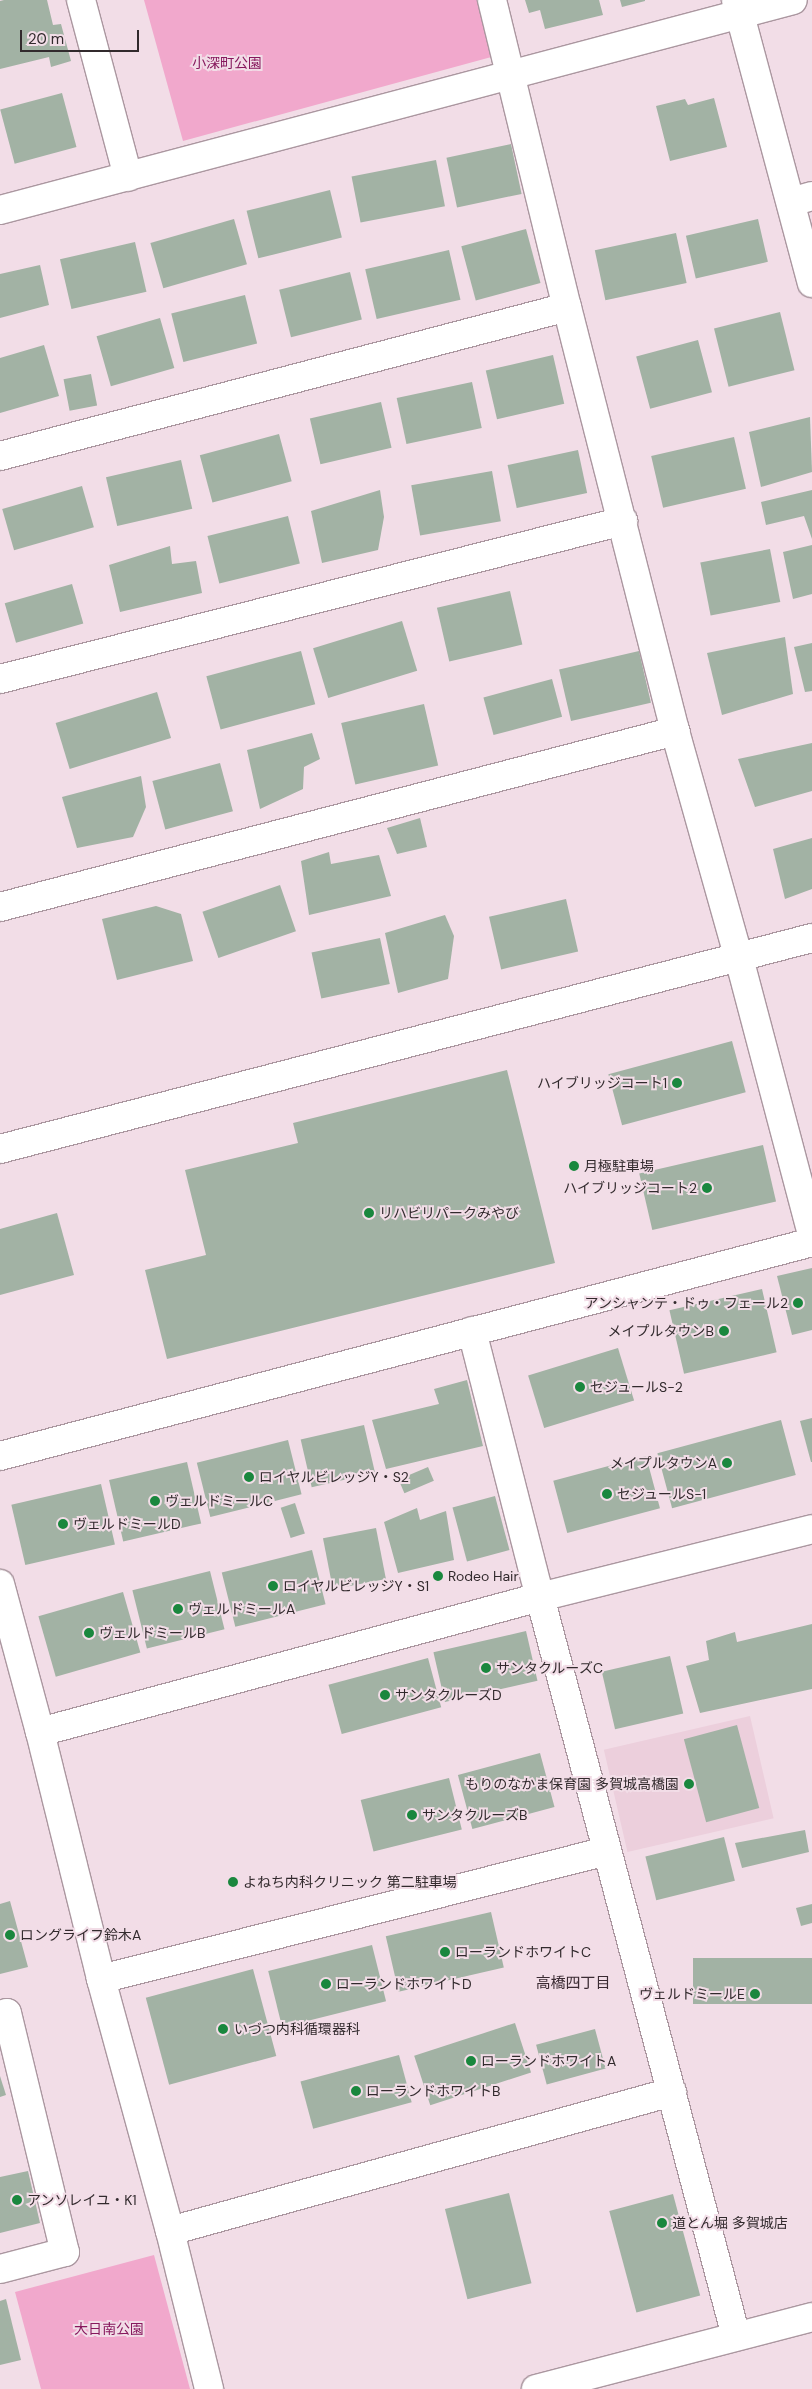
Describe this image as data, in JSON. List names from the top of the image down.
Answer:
{
  "districts": ["高橋四丁目"],
  "parks": ["小深町公園", "大日南公園"],
  "places": [
    "ハイブリッジコート1",
    "月極駐車場",
    "ハイブリッジコート2",
    "リハビリパークみやび",
    "アンシャンテ・ドゥ・フェール2",
    "メイプルタウンB",
    "セジュールS-2",
    "メイプルタウンA",
    "ロイヤルビレッジY・S2",
    "セジュールS-1",
    "ヴェルドミールC",
    "ヴェルドミールD",
    "Rodeo Hair",
    "ロイヤルビレッジY・S1",
    "ヴェルドミールA",
    "ヴェルドミールB",
    "サンタクルーズC",
    "サンタクルーズD",
    "もりのなかま保育園 多賀城高橋園",
    "サンタクルーズB",
    "よねち内科クリニック 第二駐車場",
    "ロングライフ鈴木A",
    "ローランドホワイトC",
    "ローランドホワイトD",
    "ヴェルドミールE",
    "いづつ内科循環器科",
    "ローランドホワイトA",
    "ローランドホワイトB",
    "アンソレイユ・K1",
    "道とん堀 多賀城店"
  ],
  "scale_bar": "20 m"
}
